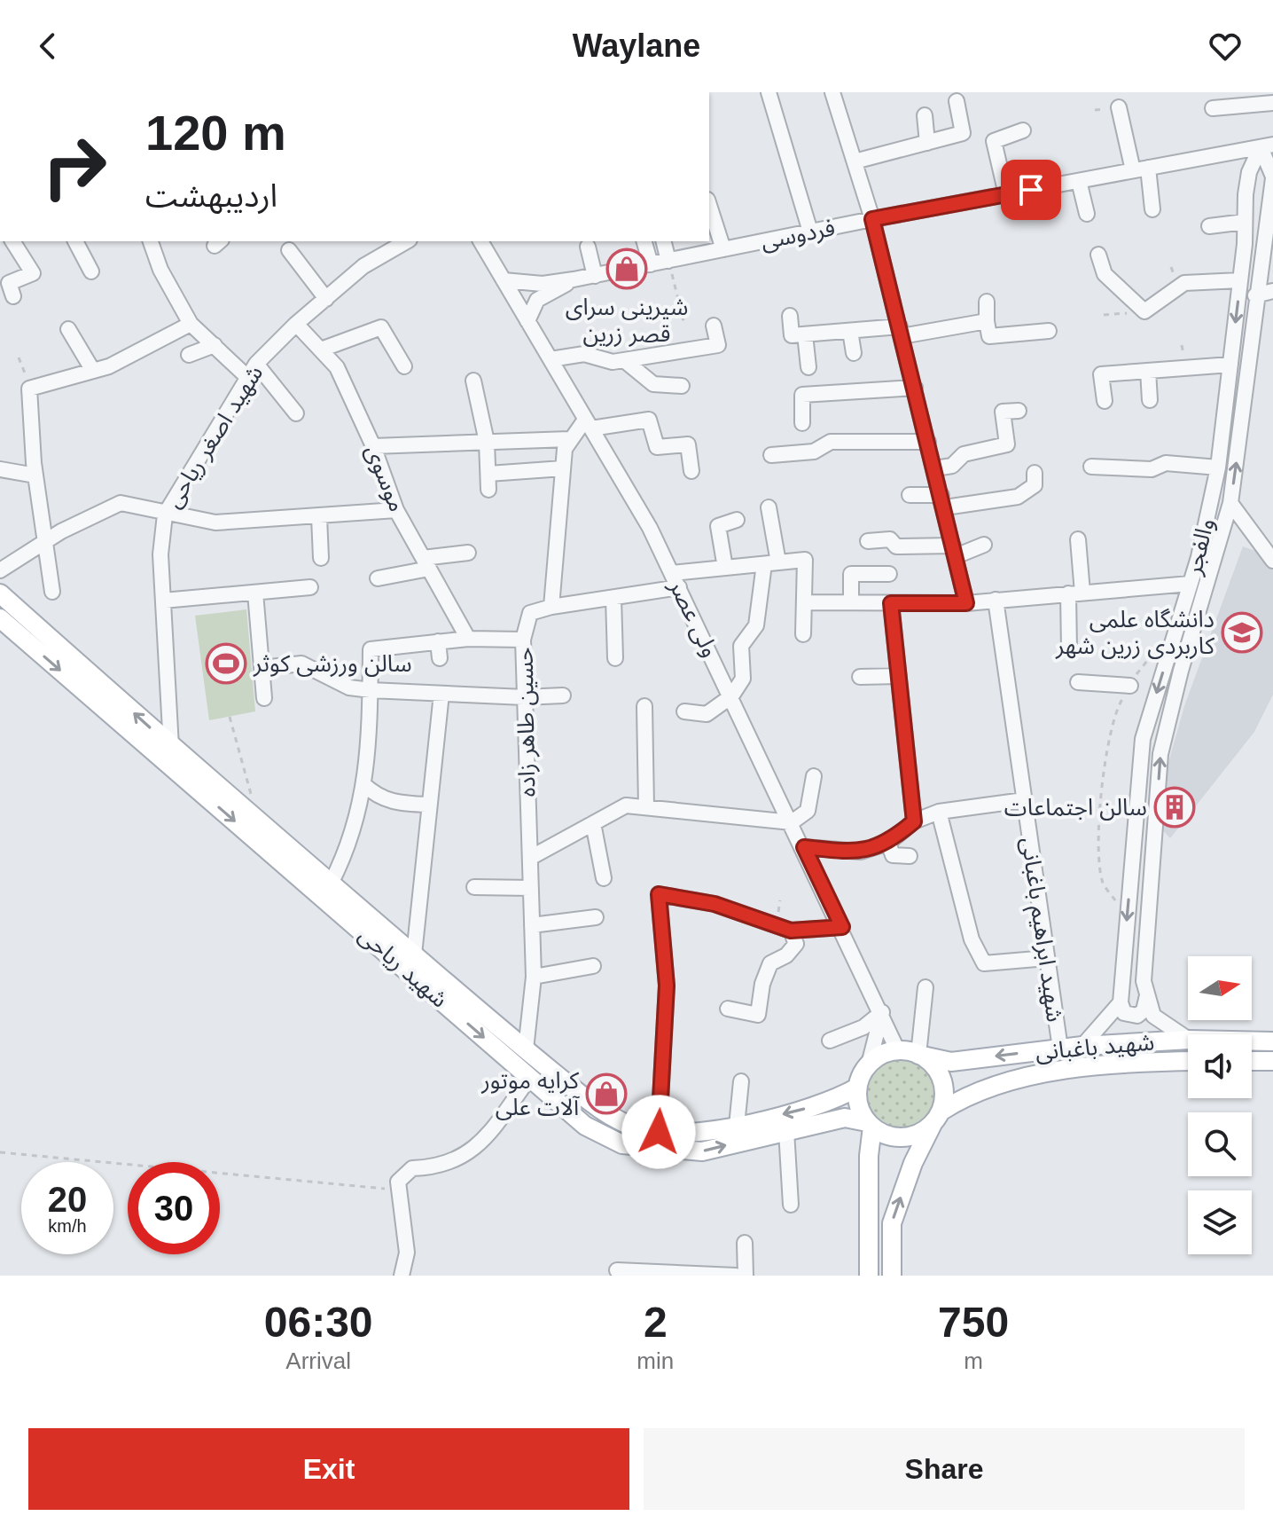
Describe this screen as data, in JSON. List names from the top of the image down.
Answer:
{
  "streets": {
    "main road": ["شهید ریاحی", "شهید باغبانی"],
    "street": [
      "فردوسی",
      "شهید اصغر ریاحی",
      "موسوی",
      "والفجر",
      "ولی عصر",
      "حسین طاهر زاده",
      "شهید ابراهیم باغبانی"
    ]
  },
  "crossings": [
    ["فردوسی", "والفجر"],
    ["فردوسی", "ولی عصر"],
    ["شهید اصغر ریاحی", "موسوی"],
    ["شهید اصغر ریاحی", "شهید ریاحی"],
    ["ولی عصر", "شهید ریاحی"],
    ["ولی عصر", "شهید باغبانی"],
    ["حسین طاهر زاده", "شهید ریاحی"],
    ["شهید ابراهیم باغبانی", "شهید باغبانی"],
    ["شهید ریاحی", "شهید باغبانی"]
  ],
  "places": {
    "shop": ["شیرینی سرای قصر زرین", "کرایه موتور آلات علی"],
    "school or university": ["دانشگاه علمی کاربردی زرین شهر"],
    "sports": ["سالن ورزشی کوثر"],
    "building": ["سالن اجتماعات"]
  },
  "north": "right",
  "page": {
    "header": "Waylane",
    "turn": ["120 m", "اردیبهشت"],
    "speed": "20 km/h",
    "limit": "30",
    "eta": [
      "06:30",
      "Arrival",
      "2",
      "min",
      "750",
      "m"
    ],
    "buttons": ["Exit", "Share"]
  }
}
